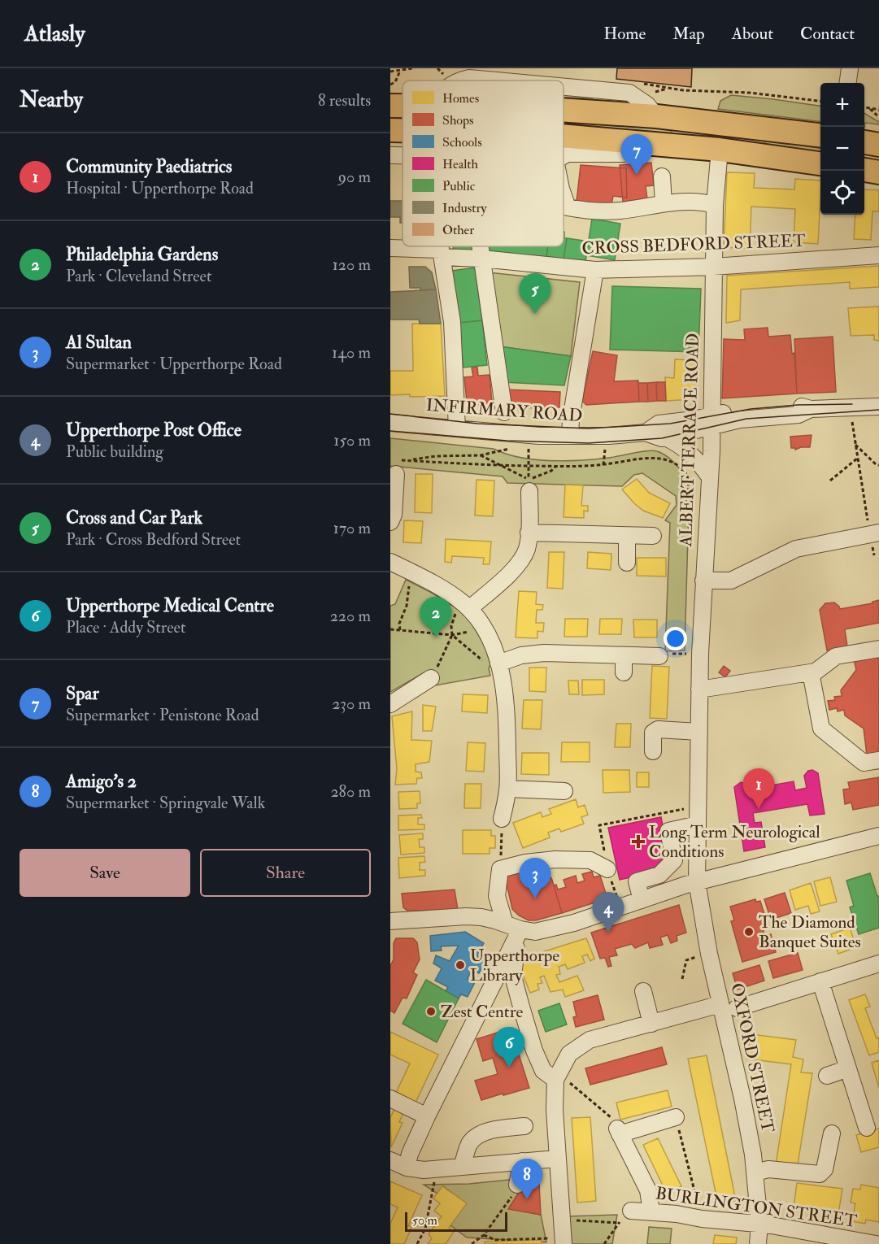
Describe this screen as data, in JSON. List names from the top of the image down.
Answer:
{
  "streets": {
    "street": [
      "CROSS BEDFORD STREET",
      "INFIRMARY ROAD",
      "ALBERT TERRACE ROAD",
      "OXFORD STREET",
      "BURLINGTON STREET"
    ]
  },
  "crossings": [
    ["CROSS BEDFORD STREET", "ALBERT TERRACE ROAD"],
    ["INFIRMARY ROAD", "ALBERT TERRACE ROAD"],
    ["ALBERT TERRACE ROAD", "OXFORD STREET"],
    ["OXFORD STREET", "BURLINGTON STREET"]
  ],
  "places": {
    "health": ["Long Term Neurological Conditions"],
    "other": ["The Diamond Banquet Suites", "Upperthorpe Library", "Zest Centre"]
  },
  "legend": [
    "Homes",
    "Shops",
    "Schools",
    "Health",
    "Public",
    "Industry",
    "Other"
  ],
  "scale_bar": "50 m",
  "page": {
    "header": "Atlasly",
    "nav": [
      "Home",
      "Map",
      "About",
      "Contact"
    ],
    "heading": ["Nearby", "8 results"],
    "map_buttons": ["+", "−"],
    "list": [
      {
        "mark": "1",
        "name": "Community Paediatrics",
        "note": "Hospital · Upperthorpe Road",
        "value": "90 m"
      },
      {
        "mark": "2",
        "name": "Philadelphia Gardens",
        "note": "Park · Cleveland Street",
        "value": "120 m"
      },
      {
        "mark": "3",
        "name": "Al Sultan",
        "note": "Supermarket · Upperthorpe Road",
        "value": "140 m"
      },
      {
        "mark": "4",
        "name": "Upperthorpe Post Office",
        "note": "Public building",
        "value": "150 m"
      },
      {
        "mark": "5",
        "name": "Cross and Car Park",
        "note": "Park · Cross Bedford Street",
        "value": "170 m"
      },
      {
        "mark": "6",
        "name": "Upperthorpe Medical Centre",
        "note": "Place · Addy Street",
        "value": "220 m"
      },
      {
        "mark": "7",
        "name": "Spar",
        "note": "Supermarket · Penistone Road",
        "value": "230 m"
      },
      {
        "mark": "8",
        "name": "Amigo's 2",
        "note": "Supermarket · Springvale Walk",
        "value": "280 m"
      }
    ],
    "pins": [
      "7",
      "5",
      "2",
      "1",
      "3",
      "4",
      "6",
      "8"
    ],
    "buttons": ["Save", "Share"],
    "scale": "50 m"
  }
}
